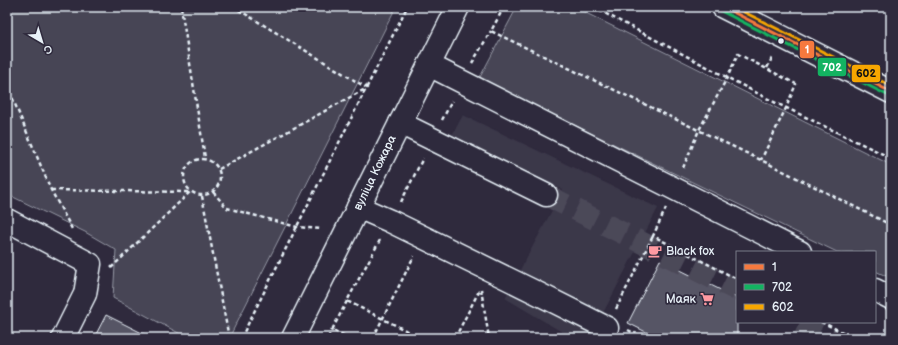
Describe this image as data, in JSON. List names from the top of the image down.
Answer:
{
  "streets": {
    "main road": ["вуліца Кожара"]
  },
  "places": {
    "cafe": ["Black fox"],
    "supermarket": ["Маяк"]
  },
  "lines": ["transit line 1", "transit line 602", "transit line 702"],
  "legend": ["1", "702", "602"],
  "north": "bottom right"
}
